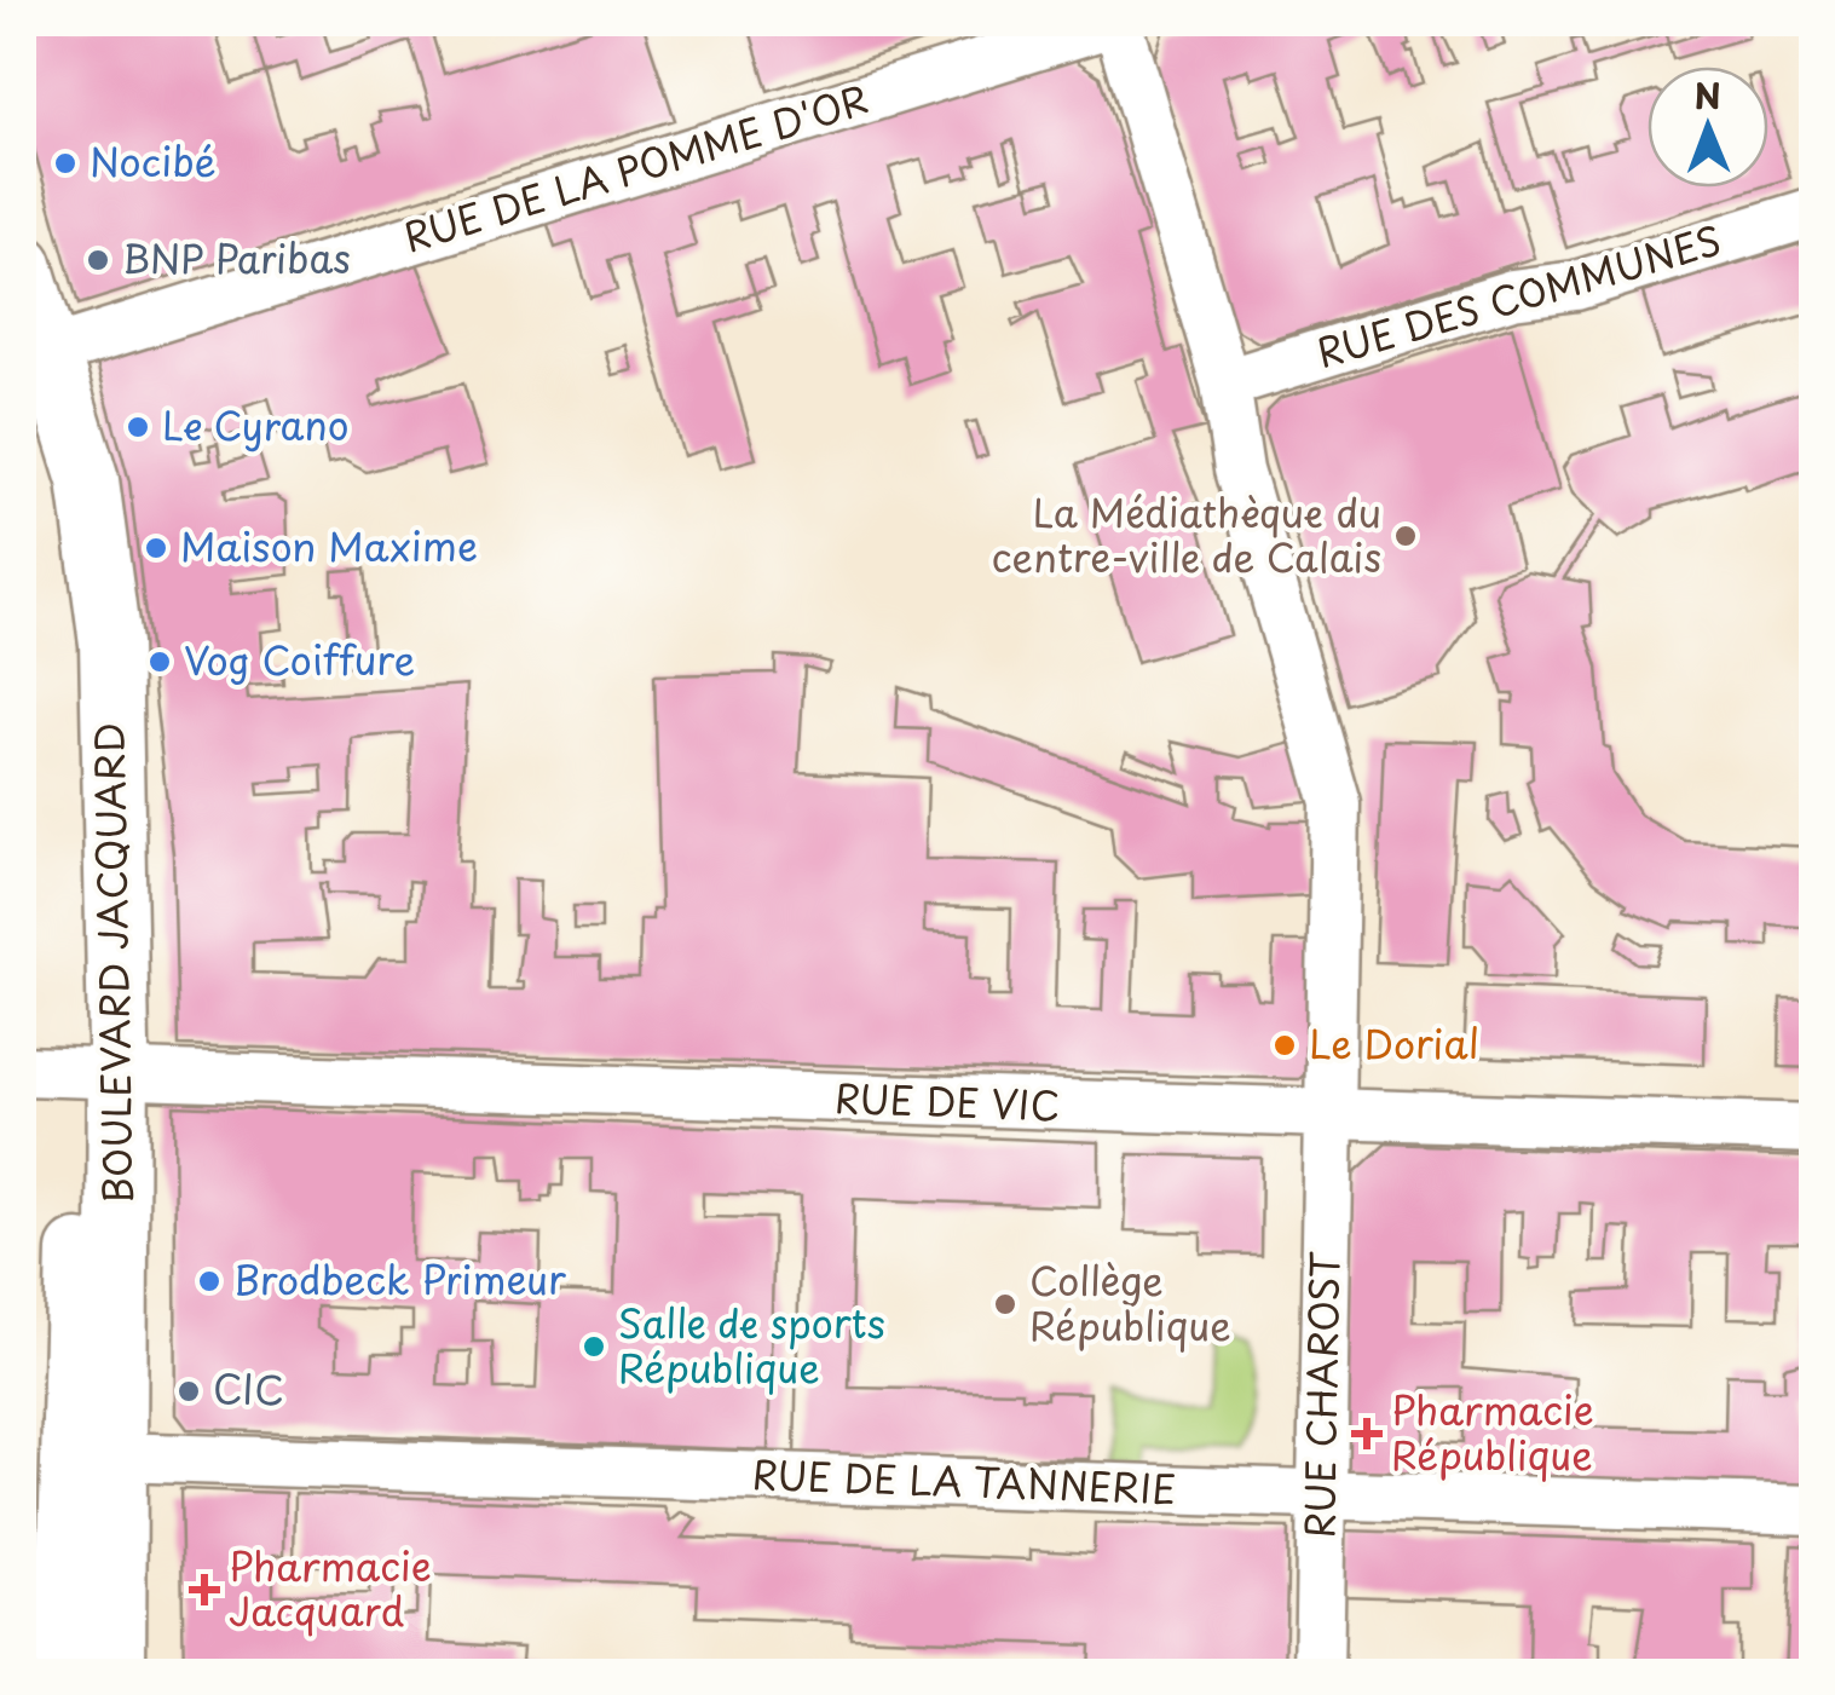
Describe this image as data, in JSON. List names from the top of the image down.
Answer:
{
  "streets": {
    "street": [
      "RUE DE LA POMME D'OR",
      "RUE DES COMMUNES",
      "BOULEVARD JACQUARD",
      "RUE DE VIC",
      "RUE CHAROST",
      "RUE DE LA TANNERIE"
    ]
  },
  "crossings": [
    ["RUE DE LA POMME D'OR", "BOULEVARD JACQUARD"],
    ["RUE DE LA POMME D'OR", "RUE CHAROST"],
    ["RUE DES COMMUNES", "RUE CHAROST"],
    ["BOULEVARD JACQUARD", "RUE DE VIC"],
    ["BOULEVARD JACQUARD", "RUE DE LA TANNERIE"],
    ["RUE DE VIC", "RUE CHAROST"],
    ["RUE CHAROST", "RUE DE LA TANNERIE"]
  ],
  "places": {
    "other": [
      "Nocibé",
      "BNP Paribas",
      "Le Cyrano",
      "La Médiathèque du centre-ville de Calais",
      "Maison Maxime",
      "Vog Coiffure",
      "Le Dorial",
      "Brodbeck Primeur",
      "Collège République",
      "Salle de sports République",
      "CIC"
    ],
    "health": ["Pharmacie République", "Pharmacie Jacquard"]
  },
  "north": "top"
}
